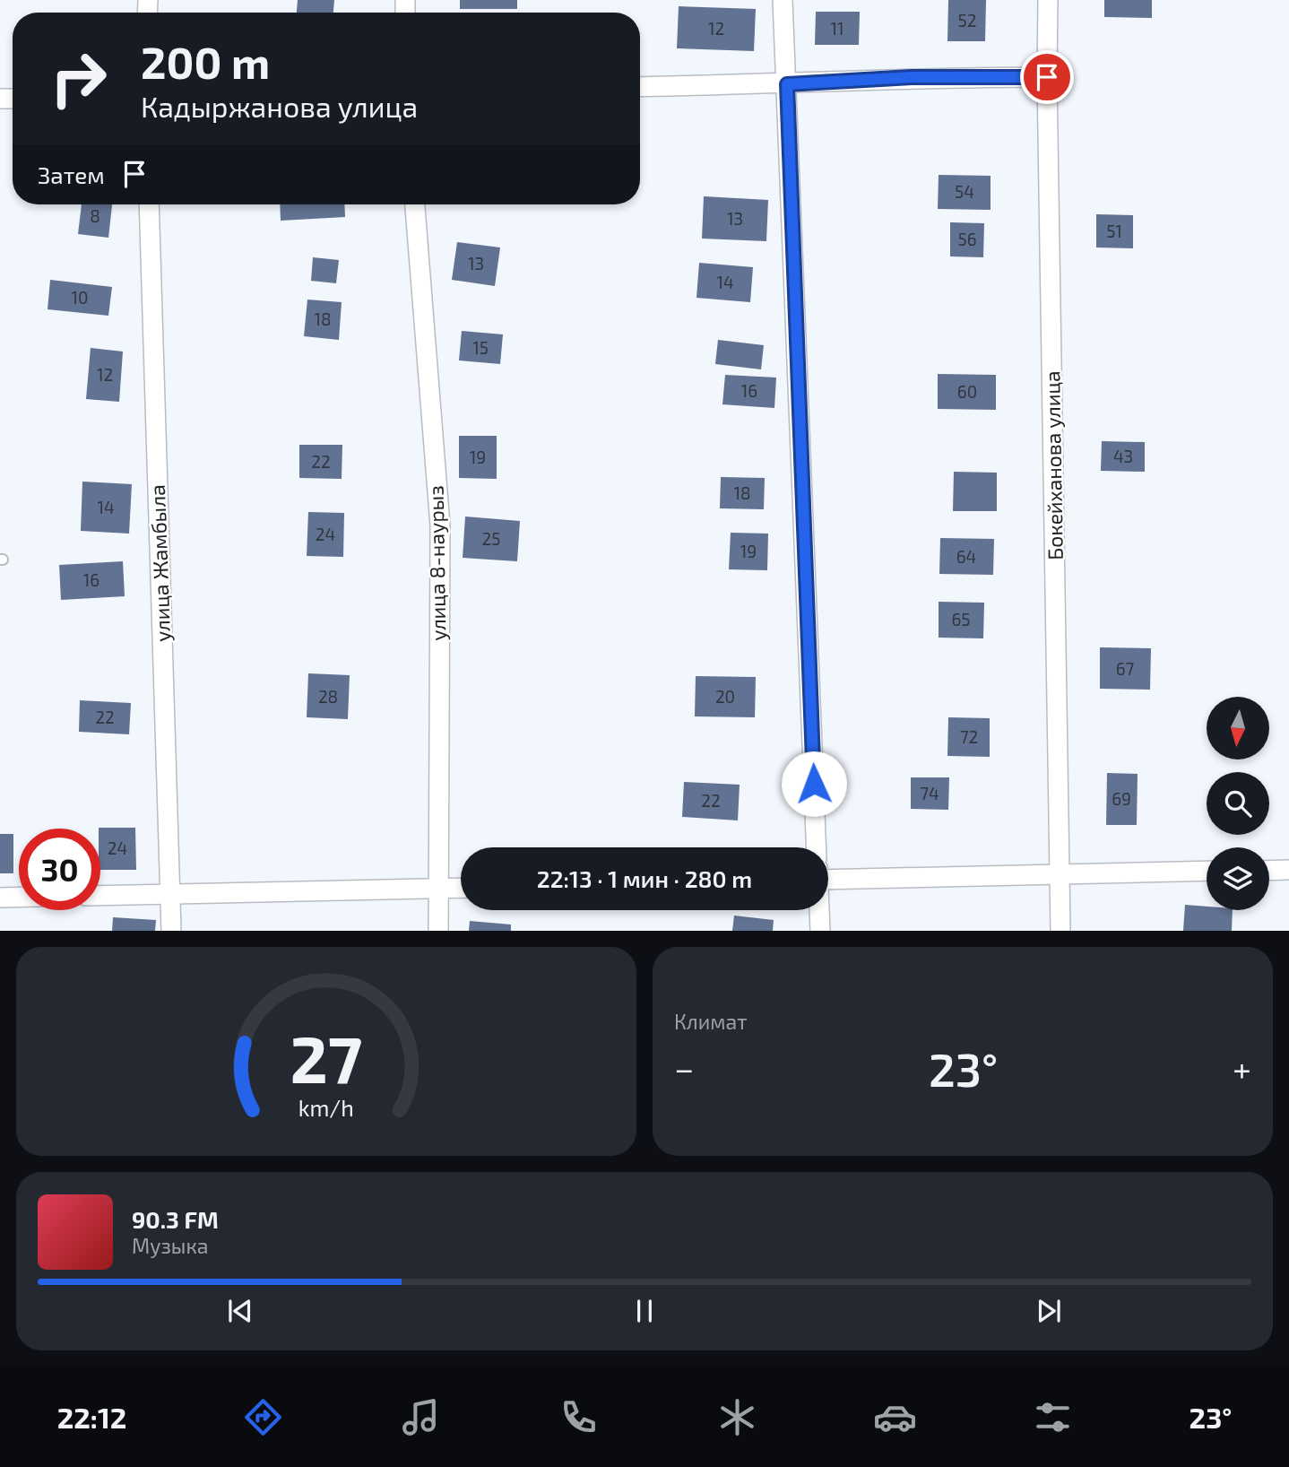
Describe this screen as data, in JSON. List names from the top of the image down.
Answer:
{
  "streets": {
    "street": ["Бокейханова улица", "улица Жамбыла", "улица 8-наурыз"]
  },
  "house_numbers": [
    "52",
    "12",
    "11",
    "54",
    "8",
    "13",
    "51",
    "56",
    "13",
    "14",
    "10",
    "18",
    "15",
    "12",
    "16",
    "60",
    "43",
    "19",
    "22",
    "18",
    "14",
    "24",
    "25",
    "19",
    "64",
    "16",
    "65",
    "67",
    "28",
    "20",
    "22",
    "72",
    "74",
    "69",
    "22",
    "24"
  ],
  "north": "bottom",
  "page": {
    "turn": ["200 m", "Кадыржанова улица"],
    "then": "Затем",
    "limit": "30",
    "trip": "22:13 · 1 мин · 280 m",
    "tile": "Климат",
    "heat": ["−", "23°", "+"],
    "song": ["90.3 FM", "Музыка"],
    "tabs": ["22:12", "23°"],
    "gauge": ["27", "km/h"]
  }
}
